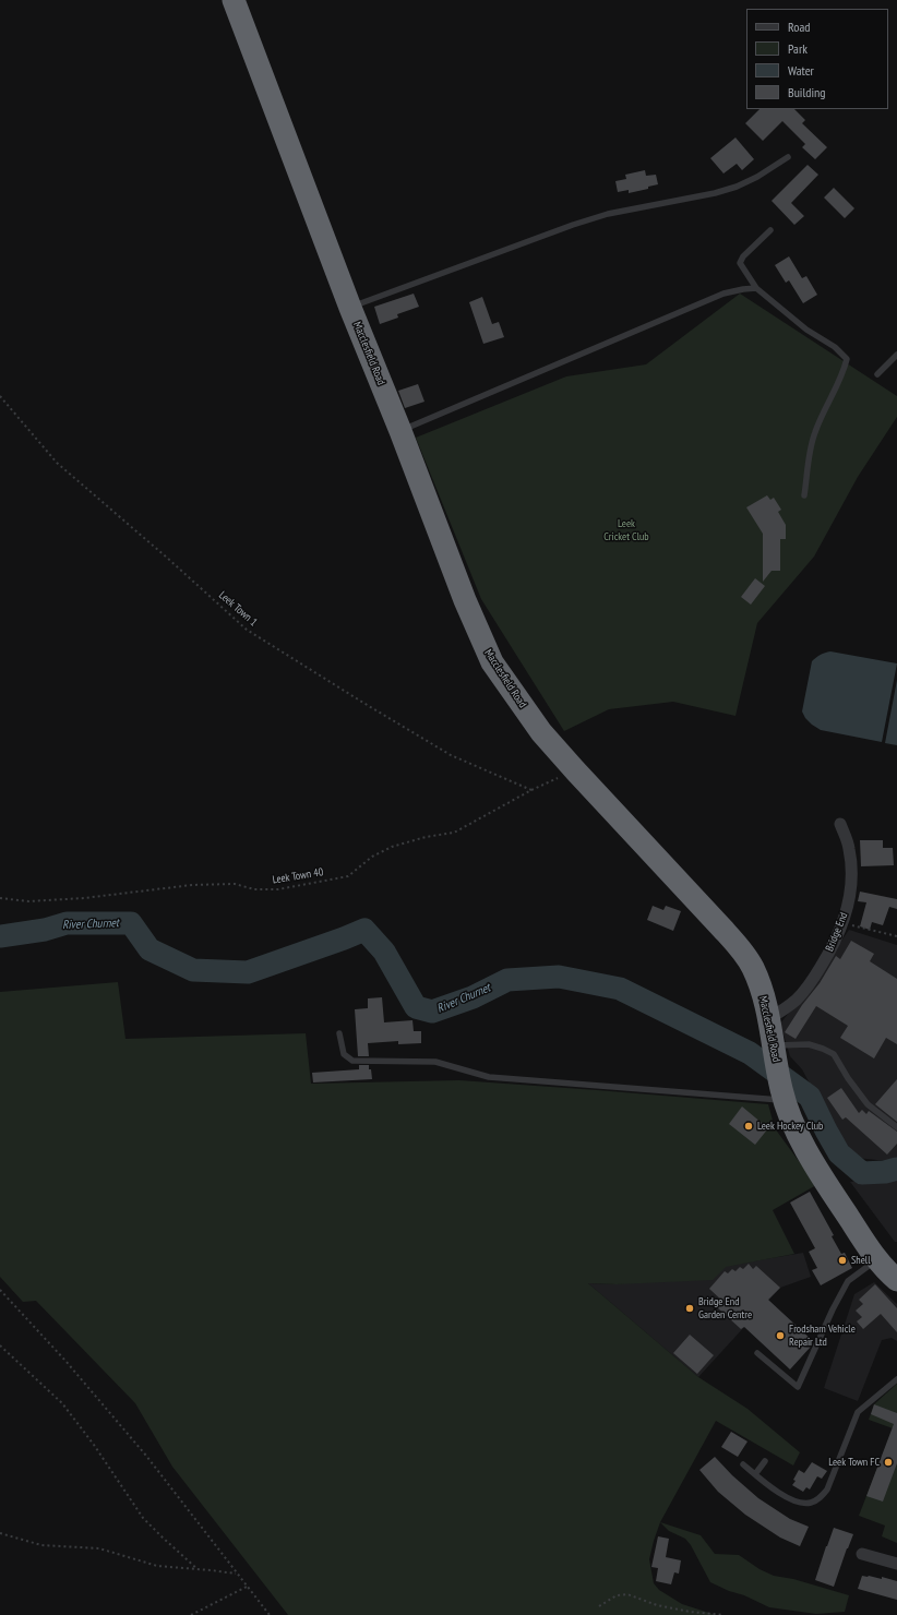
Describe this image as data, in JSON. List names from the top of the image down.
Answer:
{
  "streets": {
    "highway": ["Macclesfield Road"],
    "street": ["Bridge End"],
    "path": ["Leek Town 1", "Leek Town 40"]
  },
  "crossings": [
    ["Macclesfield Road", "Leek Town 40"],
    ["Macclesfield Road", "Bridge End"],
    ["Leek Town 1", "Leek Town 40"]
  ],
  "water": ["River Churnet"],
  "parks": ["Leek Cricket Club"],
  "places": [
    "Leek Hockey Club",
    "Shell",
    "Bridge End Garden Centre",
    "Frodsham Vehicle Repair Ltd",
    "Leek Town FC"
  ],
  "legend": [
    "Road",
    "Park",
    "Water",
    "Building"
  ]
}
